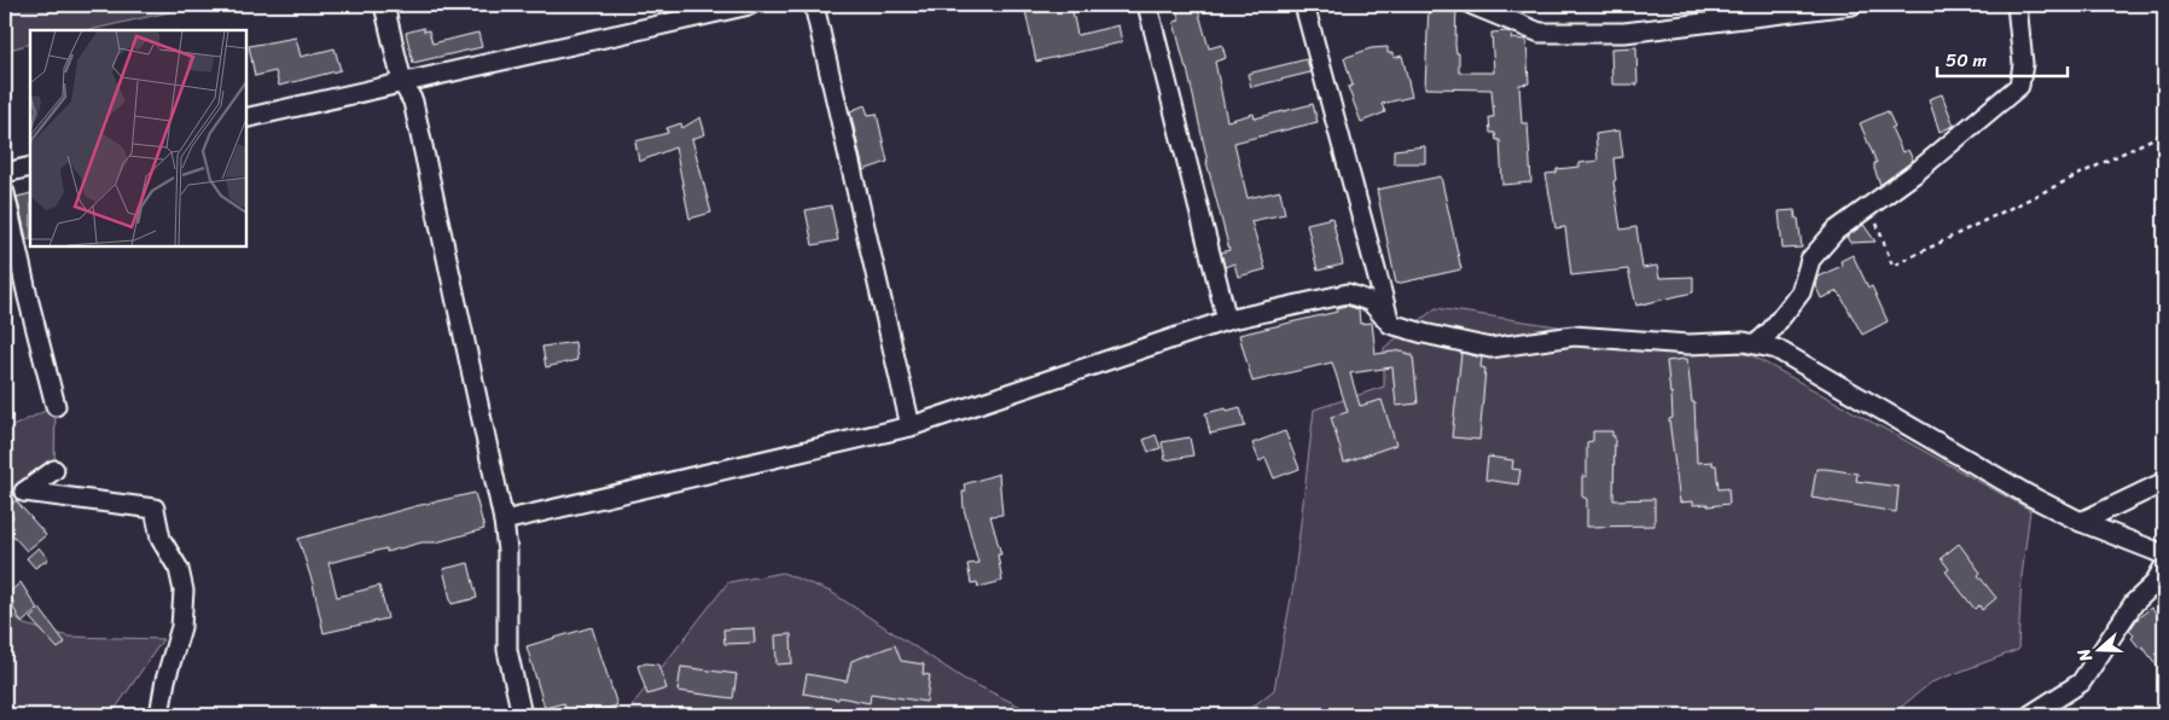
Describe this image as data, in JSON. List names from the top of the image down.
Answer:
{
  "scale_bar": "50 m",
  "north": "left"
}
